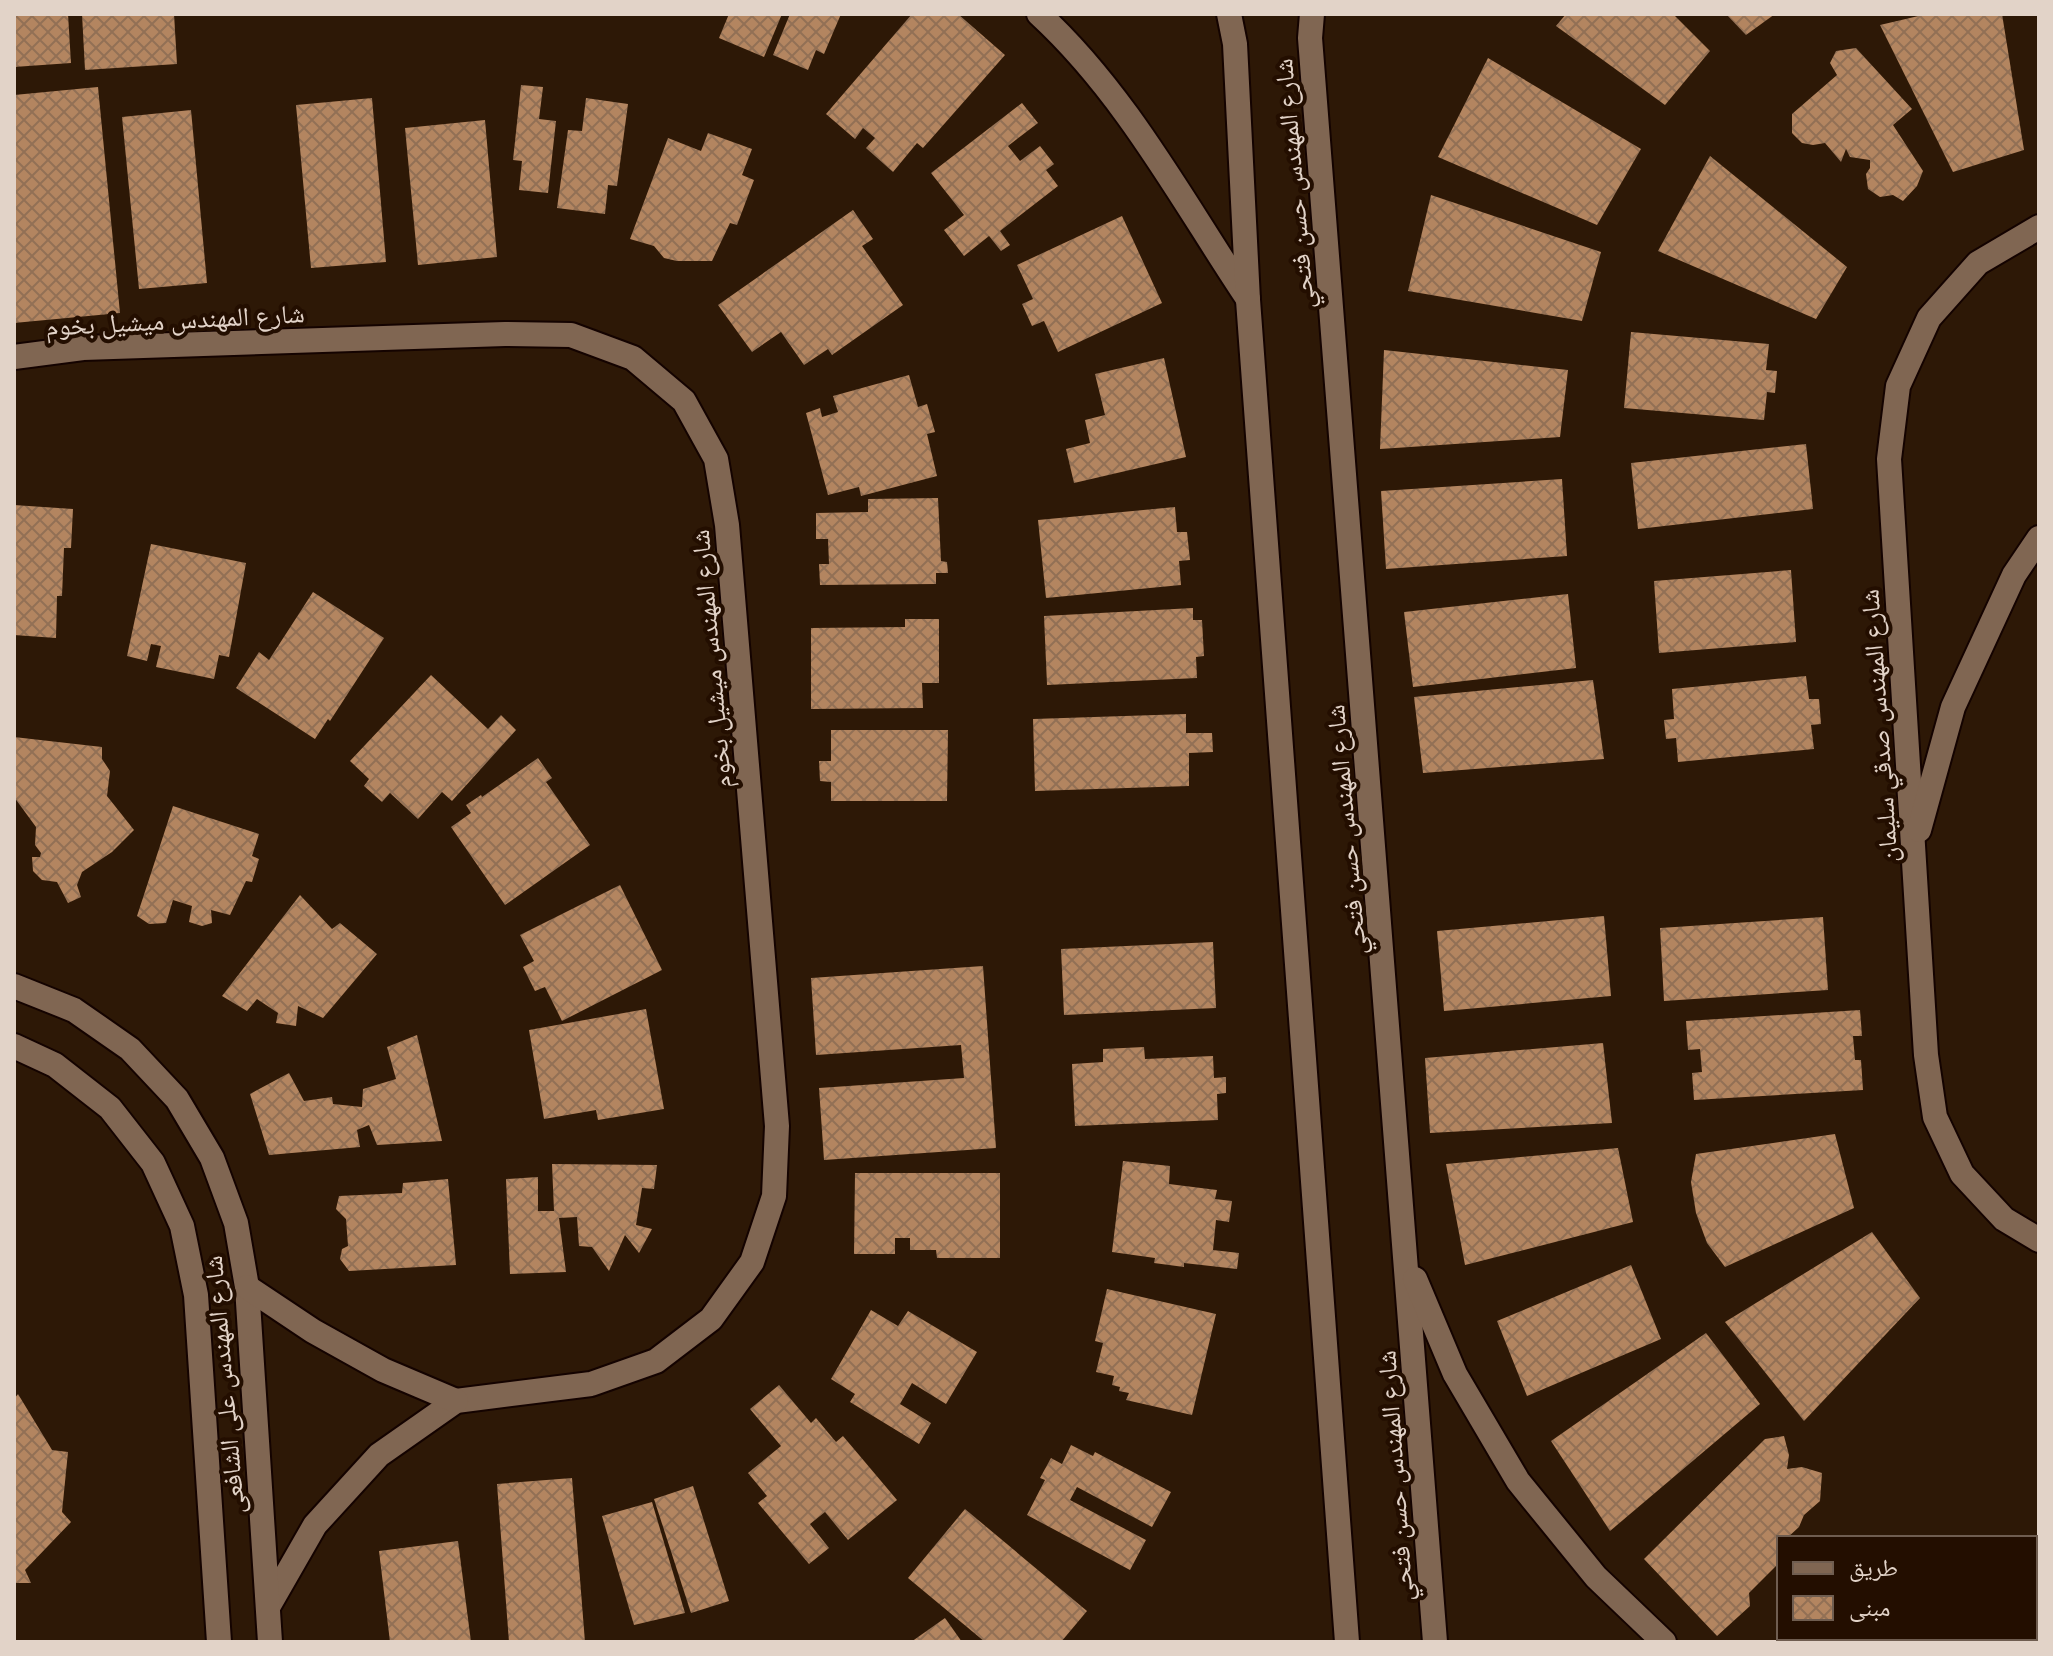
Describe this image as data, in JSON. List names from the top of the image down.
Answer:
{
  "streets": {
    "street": [
      "شارع المهندس حسن فتحي",
      "شارع المهندس ميشيل بخوم",
      "شارع المهندس صدقي سليمان",
      "شارع المهندس على الشافعى"
    ]
  },
  "crossings": [
    ["شارع المهندس ميشيل بخوم", "شارع المهندس على الشافعى"]
  ],
  "legend": ["طريق", "مبنى"]
}
